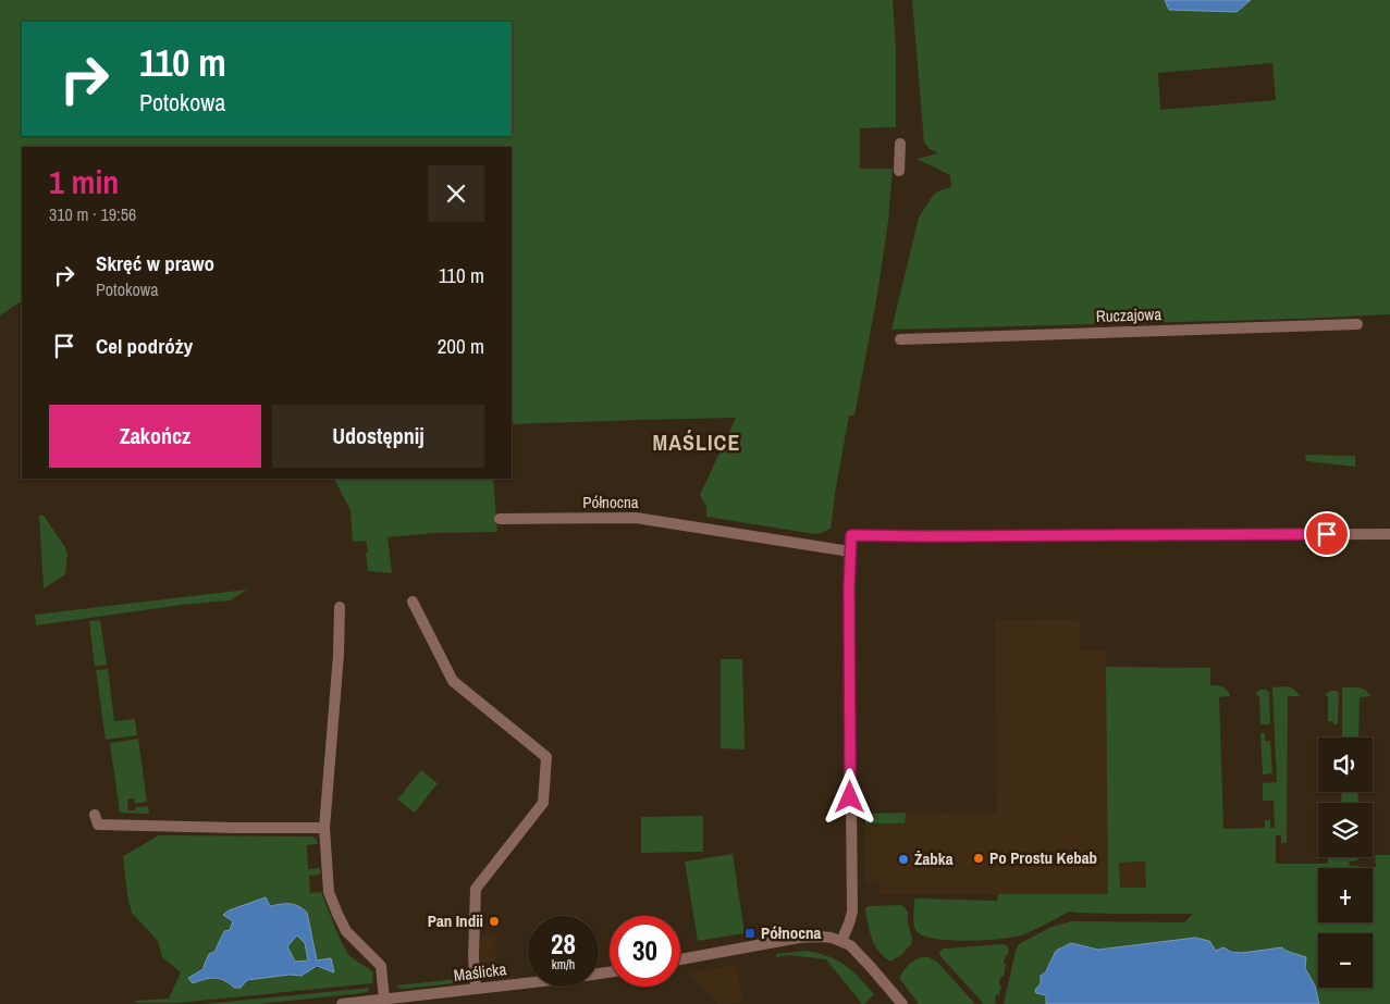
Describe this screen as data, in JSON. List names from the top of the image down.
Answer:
{
  "streets": {
    "street": ["Ruczajowa", "Północna", "Maślicka"]
  },
  "districts": ["MAŚLICE"],
  "places": {
    "other": ["Po Prostu Kebab", "Żabka", "Pan Indii"],
    "transit": ["Północna"]
  },
  "page": {
    "turn": ["110 m", "Potokowa"],
    "heading": ["1 min", "310 m · 19:56"],
    "list": [
      {
        "name": "Skręć w prawo",
        "note": "Potokowa",
        "value": "110 m"
      },
      {
        "name": "Cel podróży",
        "value": "200 m"
      }
    ],
    "buttons": ["Zakończ", "Udostępnij"],
    "map_buttons": ["+", "−"],
    "speed": "28 km/h",
    "limit": "30"
  }
}
